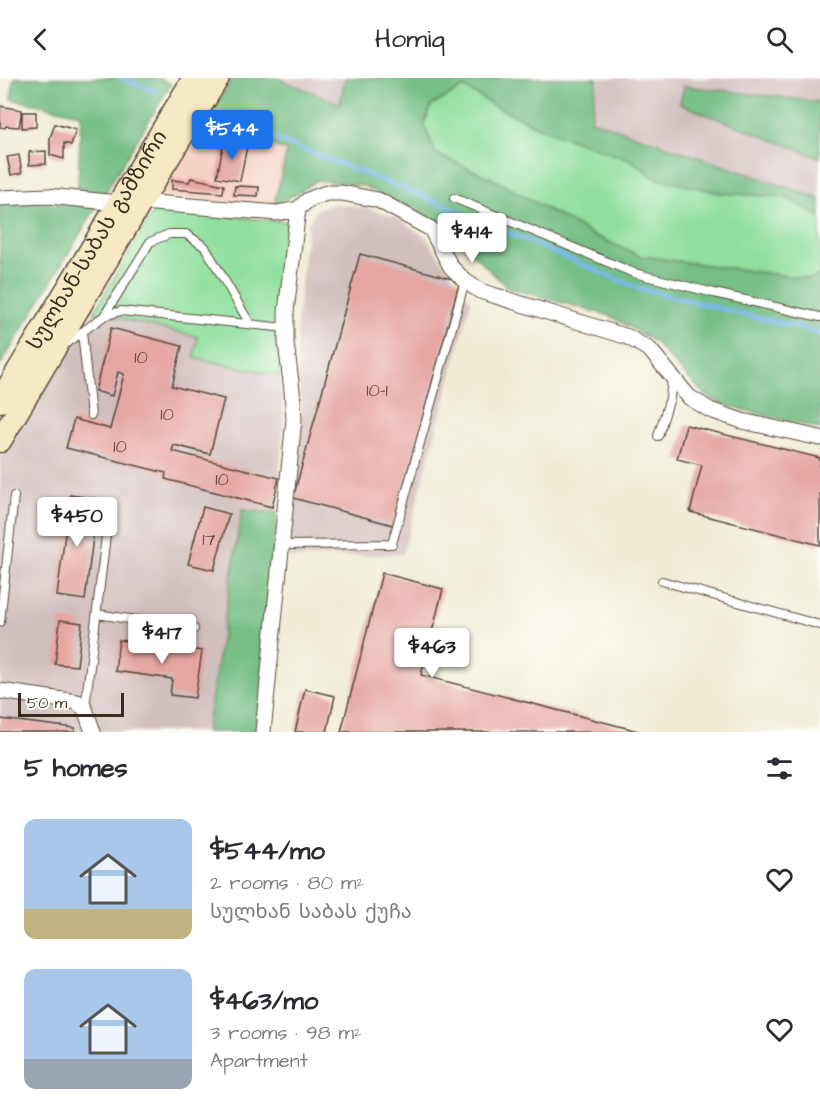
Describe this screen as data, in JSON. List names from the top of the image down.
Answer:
{
  "streets": {
    "main road": ["სულხან-საბას გამზირი"]
  },
  "house_numbers": [
    "10",
    "10-1",
    "10",
    "10",
    "10",
    "17"
  ],
  "scale_bar": "50 m",
  "page": {
    "header": "Homiq",
    "price": [
      "$544",
      "$414",
      "$450",
      "$417",
      "$463"
    ],
    "scale": "50 m",
    "heading": "5 homes",
    "list": [
      {
        "name": "$544/mo",
        "note": "2 rooms · 80 m² · სულხან საბას ქუჩა"
      },
      {
        "name": "$463/mo",
        "note": "3 rooms · 98 m² · Apartment"
      }
    ]
  }
}
